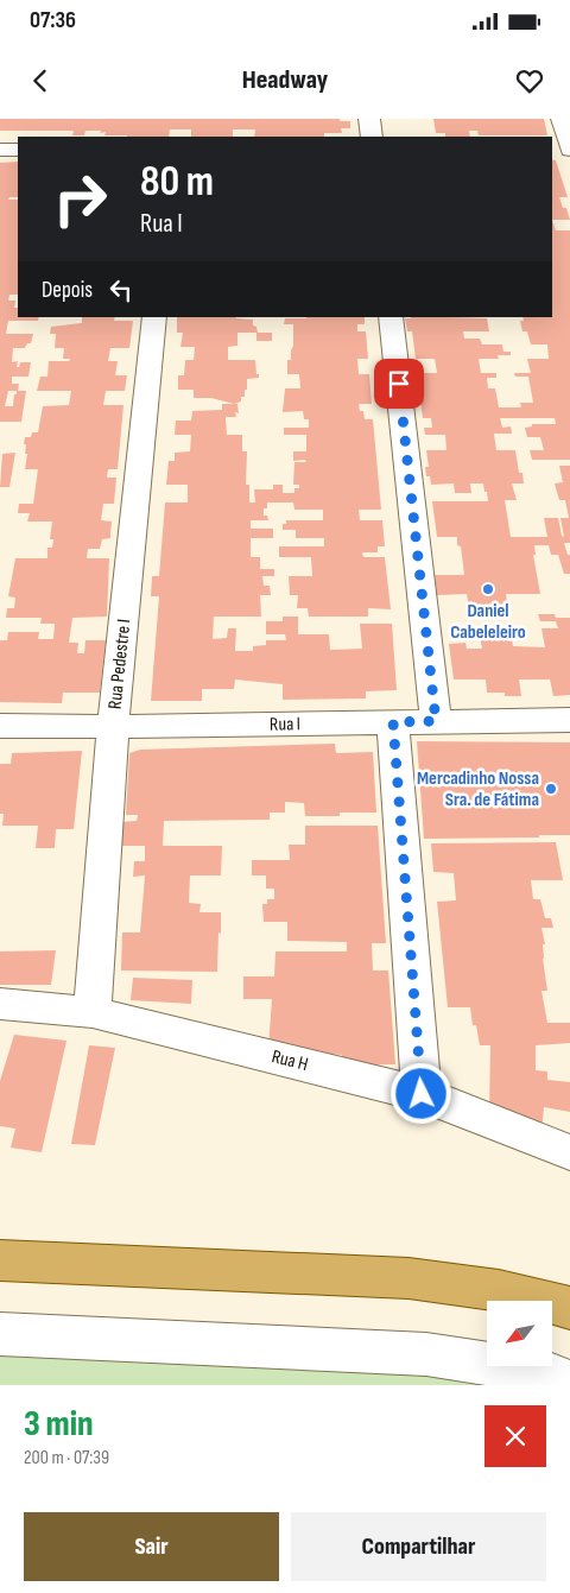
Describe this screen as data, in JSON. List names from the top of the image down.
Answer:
{
  "streets": {
    "street": ["Rua Pedestre I", "Rua I", "Rua H"]
  },
  "crossings": [
    ["Rua Pedestre I", "Rua I"],
    ["Rua Pedestre I", "Rua H"]
  ],
  "places": ["Daniel Cabeleleiro", "Mercadinho Nossa Sra. de Fátima"],
  "north": "bottom left",
  "page": {
    "status": "07:36",
    "header": "Headway",
    "turn": ["80 m", "Rua I"],
    "then": "Depois",
    "heading": ["3 min", "200 m · 07:39"],
    "buttons": ["Sair", "Compartilhar"]
  }
}
